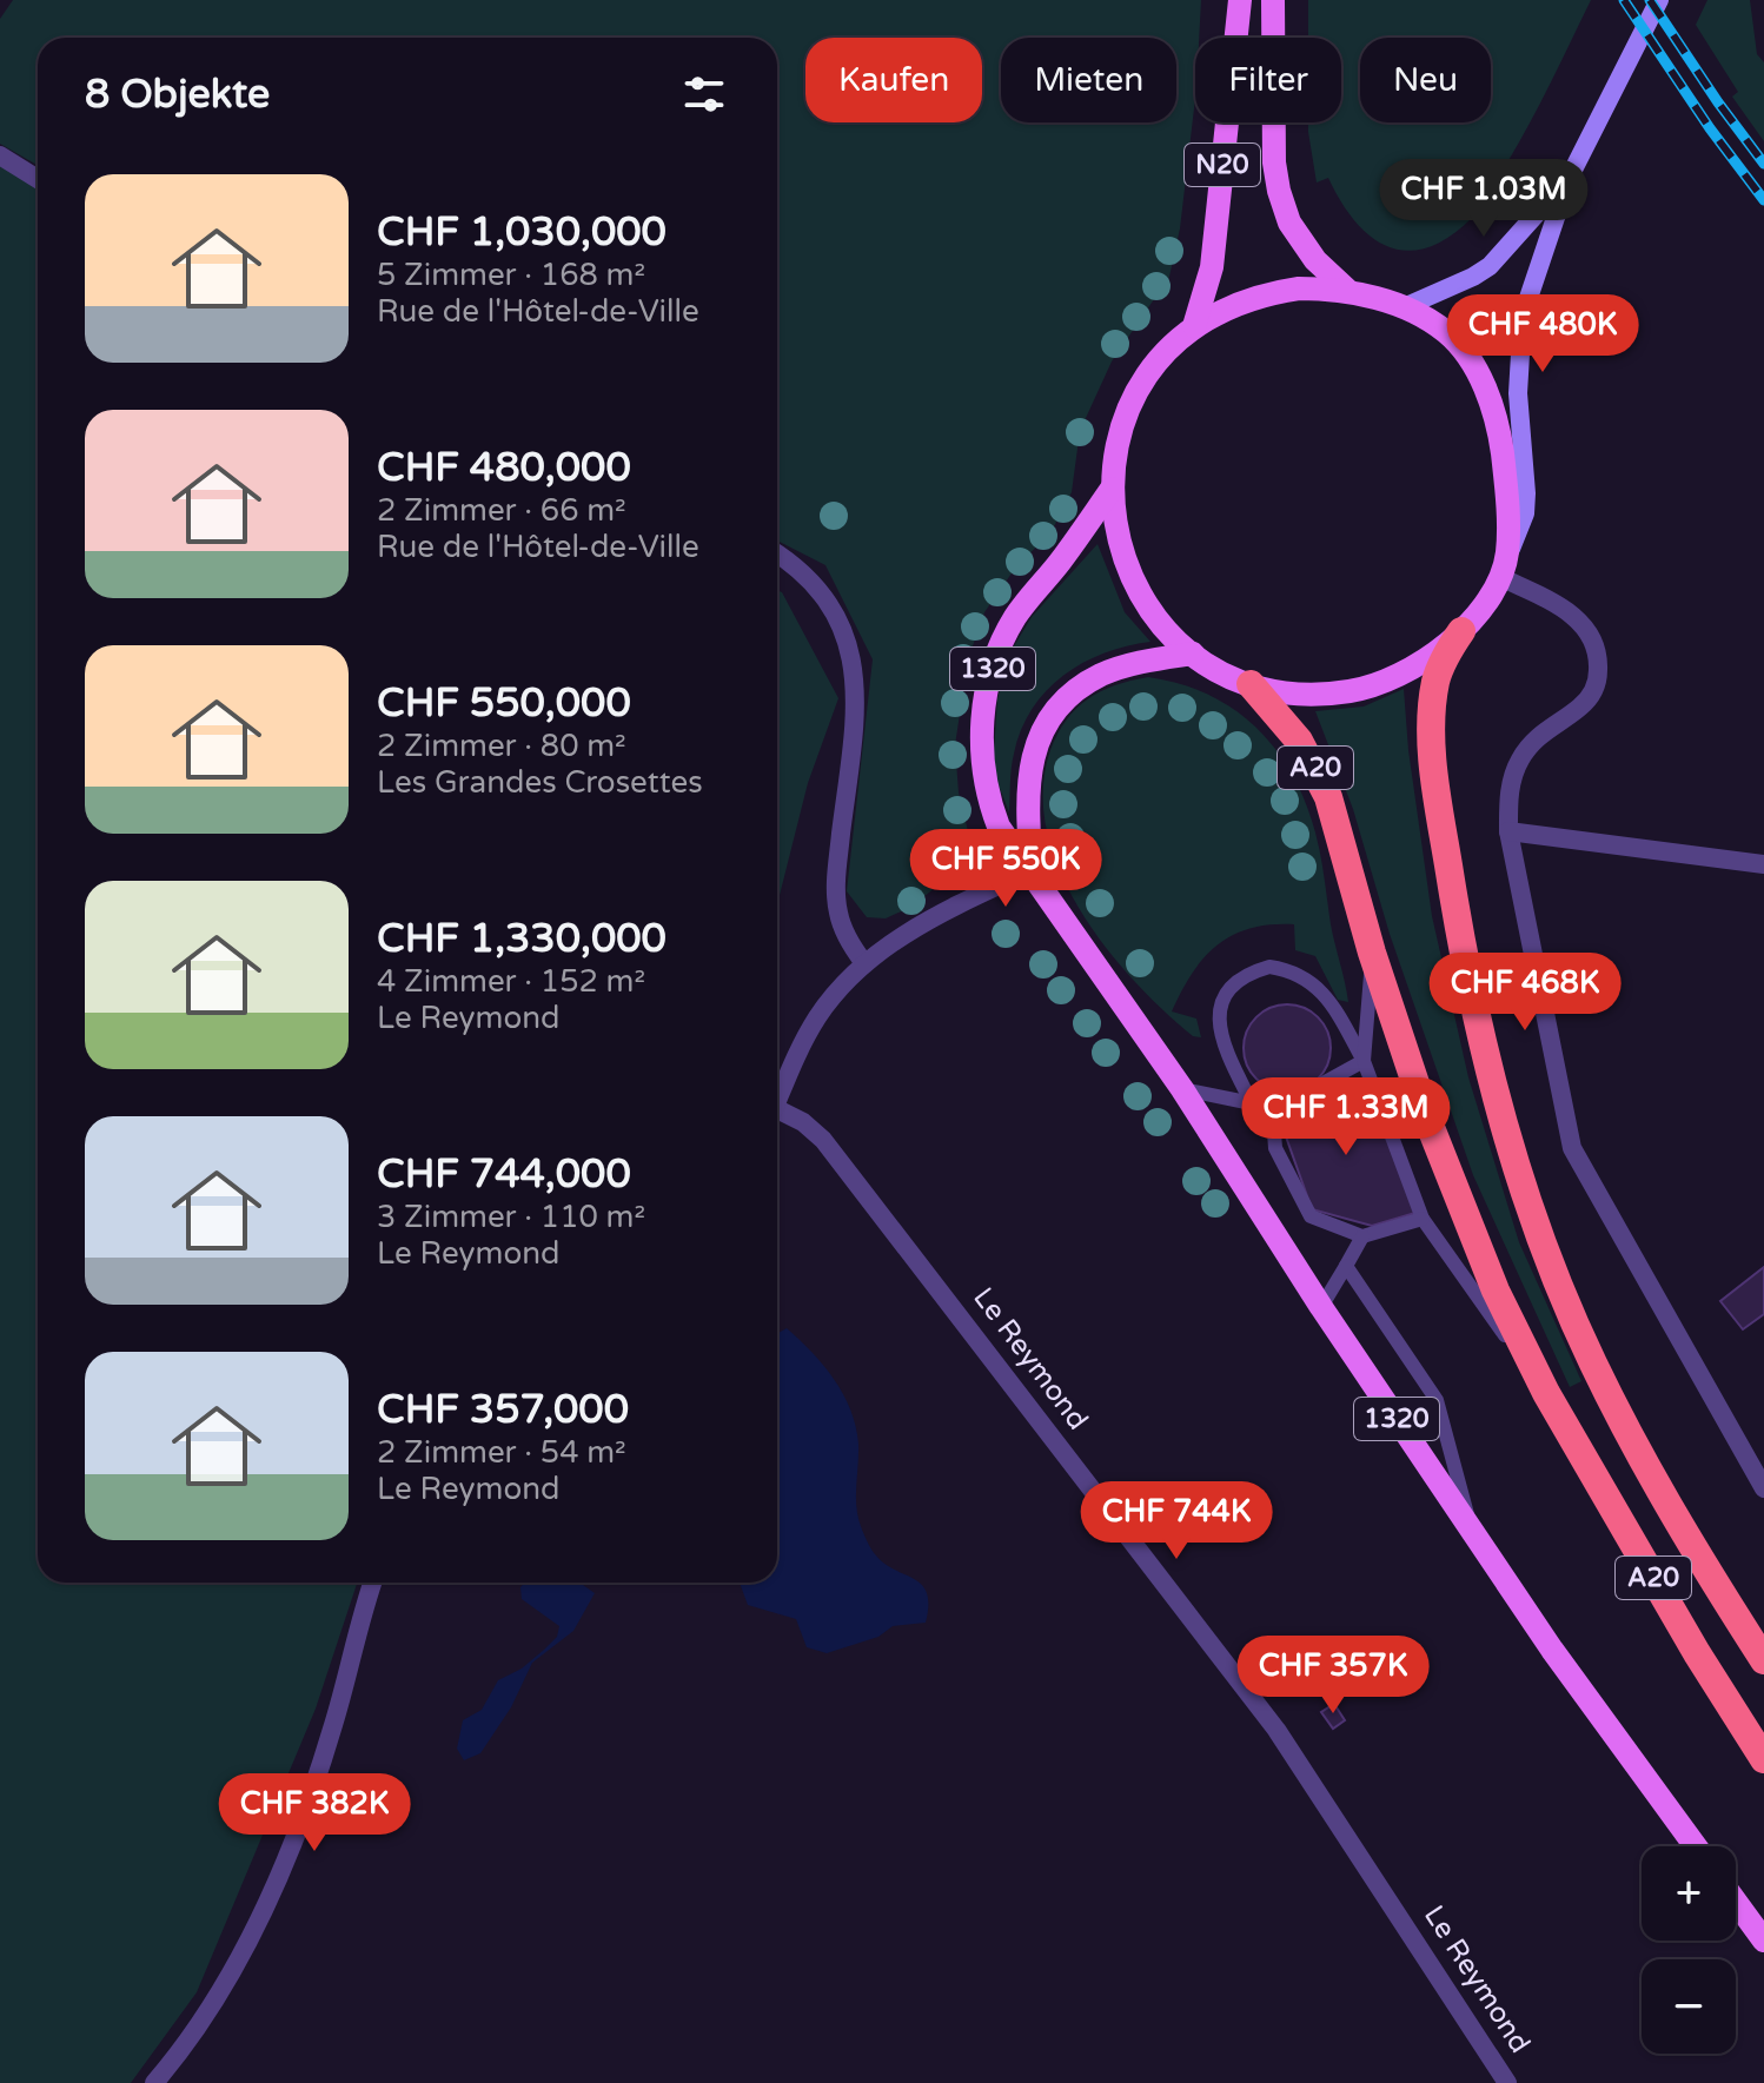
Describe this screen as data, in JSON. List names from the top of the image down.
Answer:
{
  "streets": {
    "highway": ["A20"],
    "main road": ["N20", "1320"],
    "street": ["Le Reymond"]
  },
  "crossings": [
    ["N20", "1320"],
    ["N20", "A20"]
  ],
  "page": {
    "chip": [
      "Kaufen",
      "Mieten",
      "Filter",
      "Neu"
    ],
    "heading": "8 Objekte",
    "list": [
      {
        "name": "CHF 1,030,000",
        "note": "5 Zimmer · 168 m² · Rue de l'Hôtel-de-Ville"
      },
      {
        "name": "CHF 480,000",
        "note": "2 Zimmer · 66 m² · Rue de l'Hôtel-de-Ville"
      },
      {
        "name": "CHF 550,000",
        "note": "2 Zimmer · 80 m² · Les Grandes Crosettes"
      },
      {
        "name": "CHF 1,330,000",
        "note": "4 Zimmer · 152 m² · Le Reymond"
      },
      {
        "name": "CHF 744,000",
        "note": "3 Zimmer · 110 m² · Le Reymond"
      },
      {
        "name": "CHF 357,000",
        "note": "2 Zimmer · 54 m² · Le Reymond"
      }
    ],
    "price": [
      "CHF 1.03M",
      "CHF 480K",
      "CHF 550K",
      "CHF 468K",
      "CHF 1.33M",
      "CHF 744K",
      "CHF 357K",
      "CHF 382K"
    ],
    "map_buttons": ["+", "−"]
  }
}
